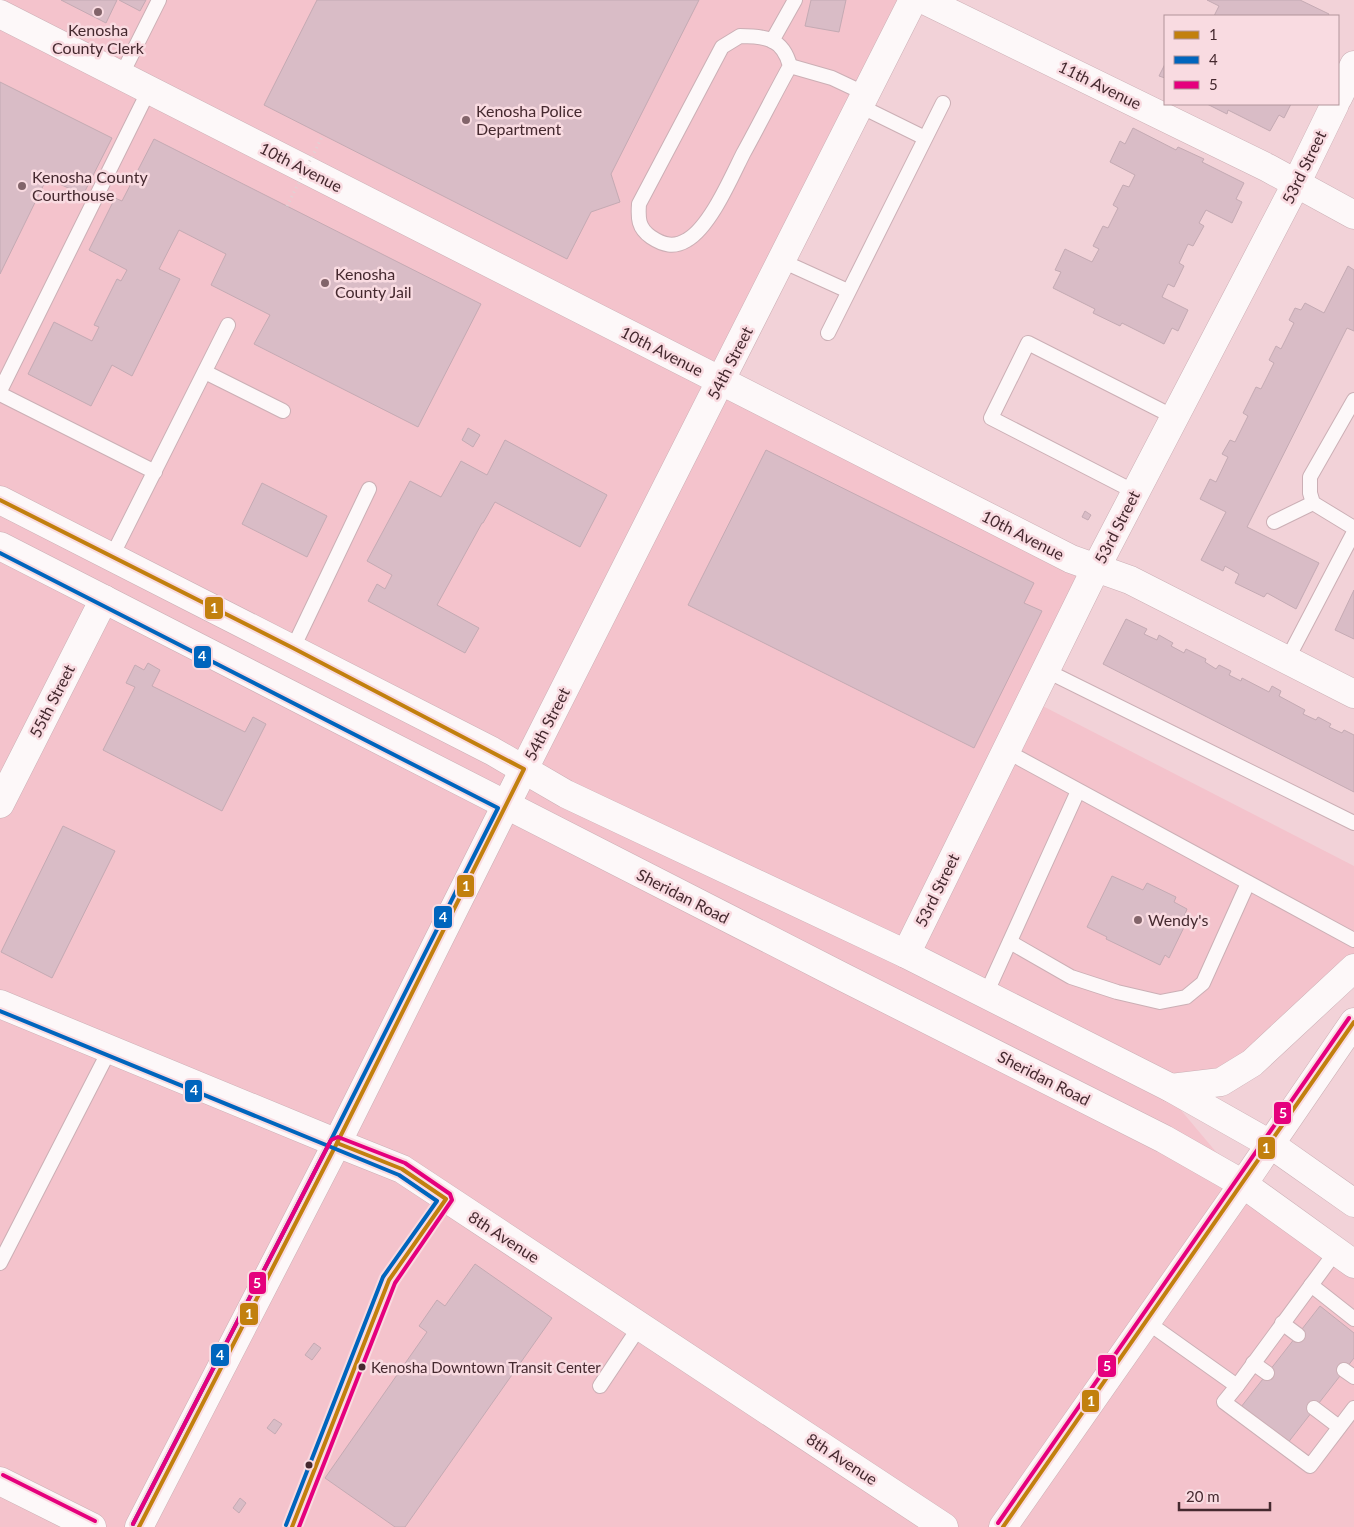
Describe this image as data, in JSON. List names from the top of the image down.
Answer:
{
  "streets": {
    "street": [
      "11th Avenue",
      "10th Avenue",
      "53rd Street",
      "54th Street",
      "55th Street",
      "Sheridan Road",
      "8th Avenue"
    ]
  },
  "crossings": [
    ["11th Avenue", "53rd Street"],
    ["10th Avenue", "53rd Street"],
    ["10th Avenue", "54th Street"],
    ["54th Street", "Sheridan Road"],
    ["54th Street", "8th Avenue"],
    ["55th Street", "Sheridan Road"]
  ],
  "places": [
    "Kenosha County Clerk",
    "Kenosha Police Department",
    "Kenosha County Courthouse",
    "Kenosha County Jail",
    "Wendy's",
    "Kenosha Downtown Transit Center"
  ],
  "lines": ["transit line 1", "transit line 4", "transit line 5"],
  "legend": ["1", "4", "5"],
  "scale_bar": "20 m"
}
